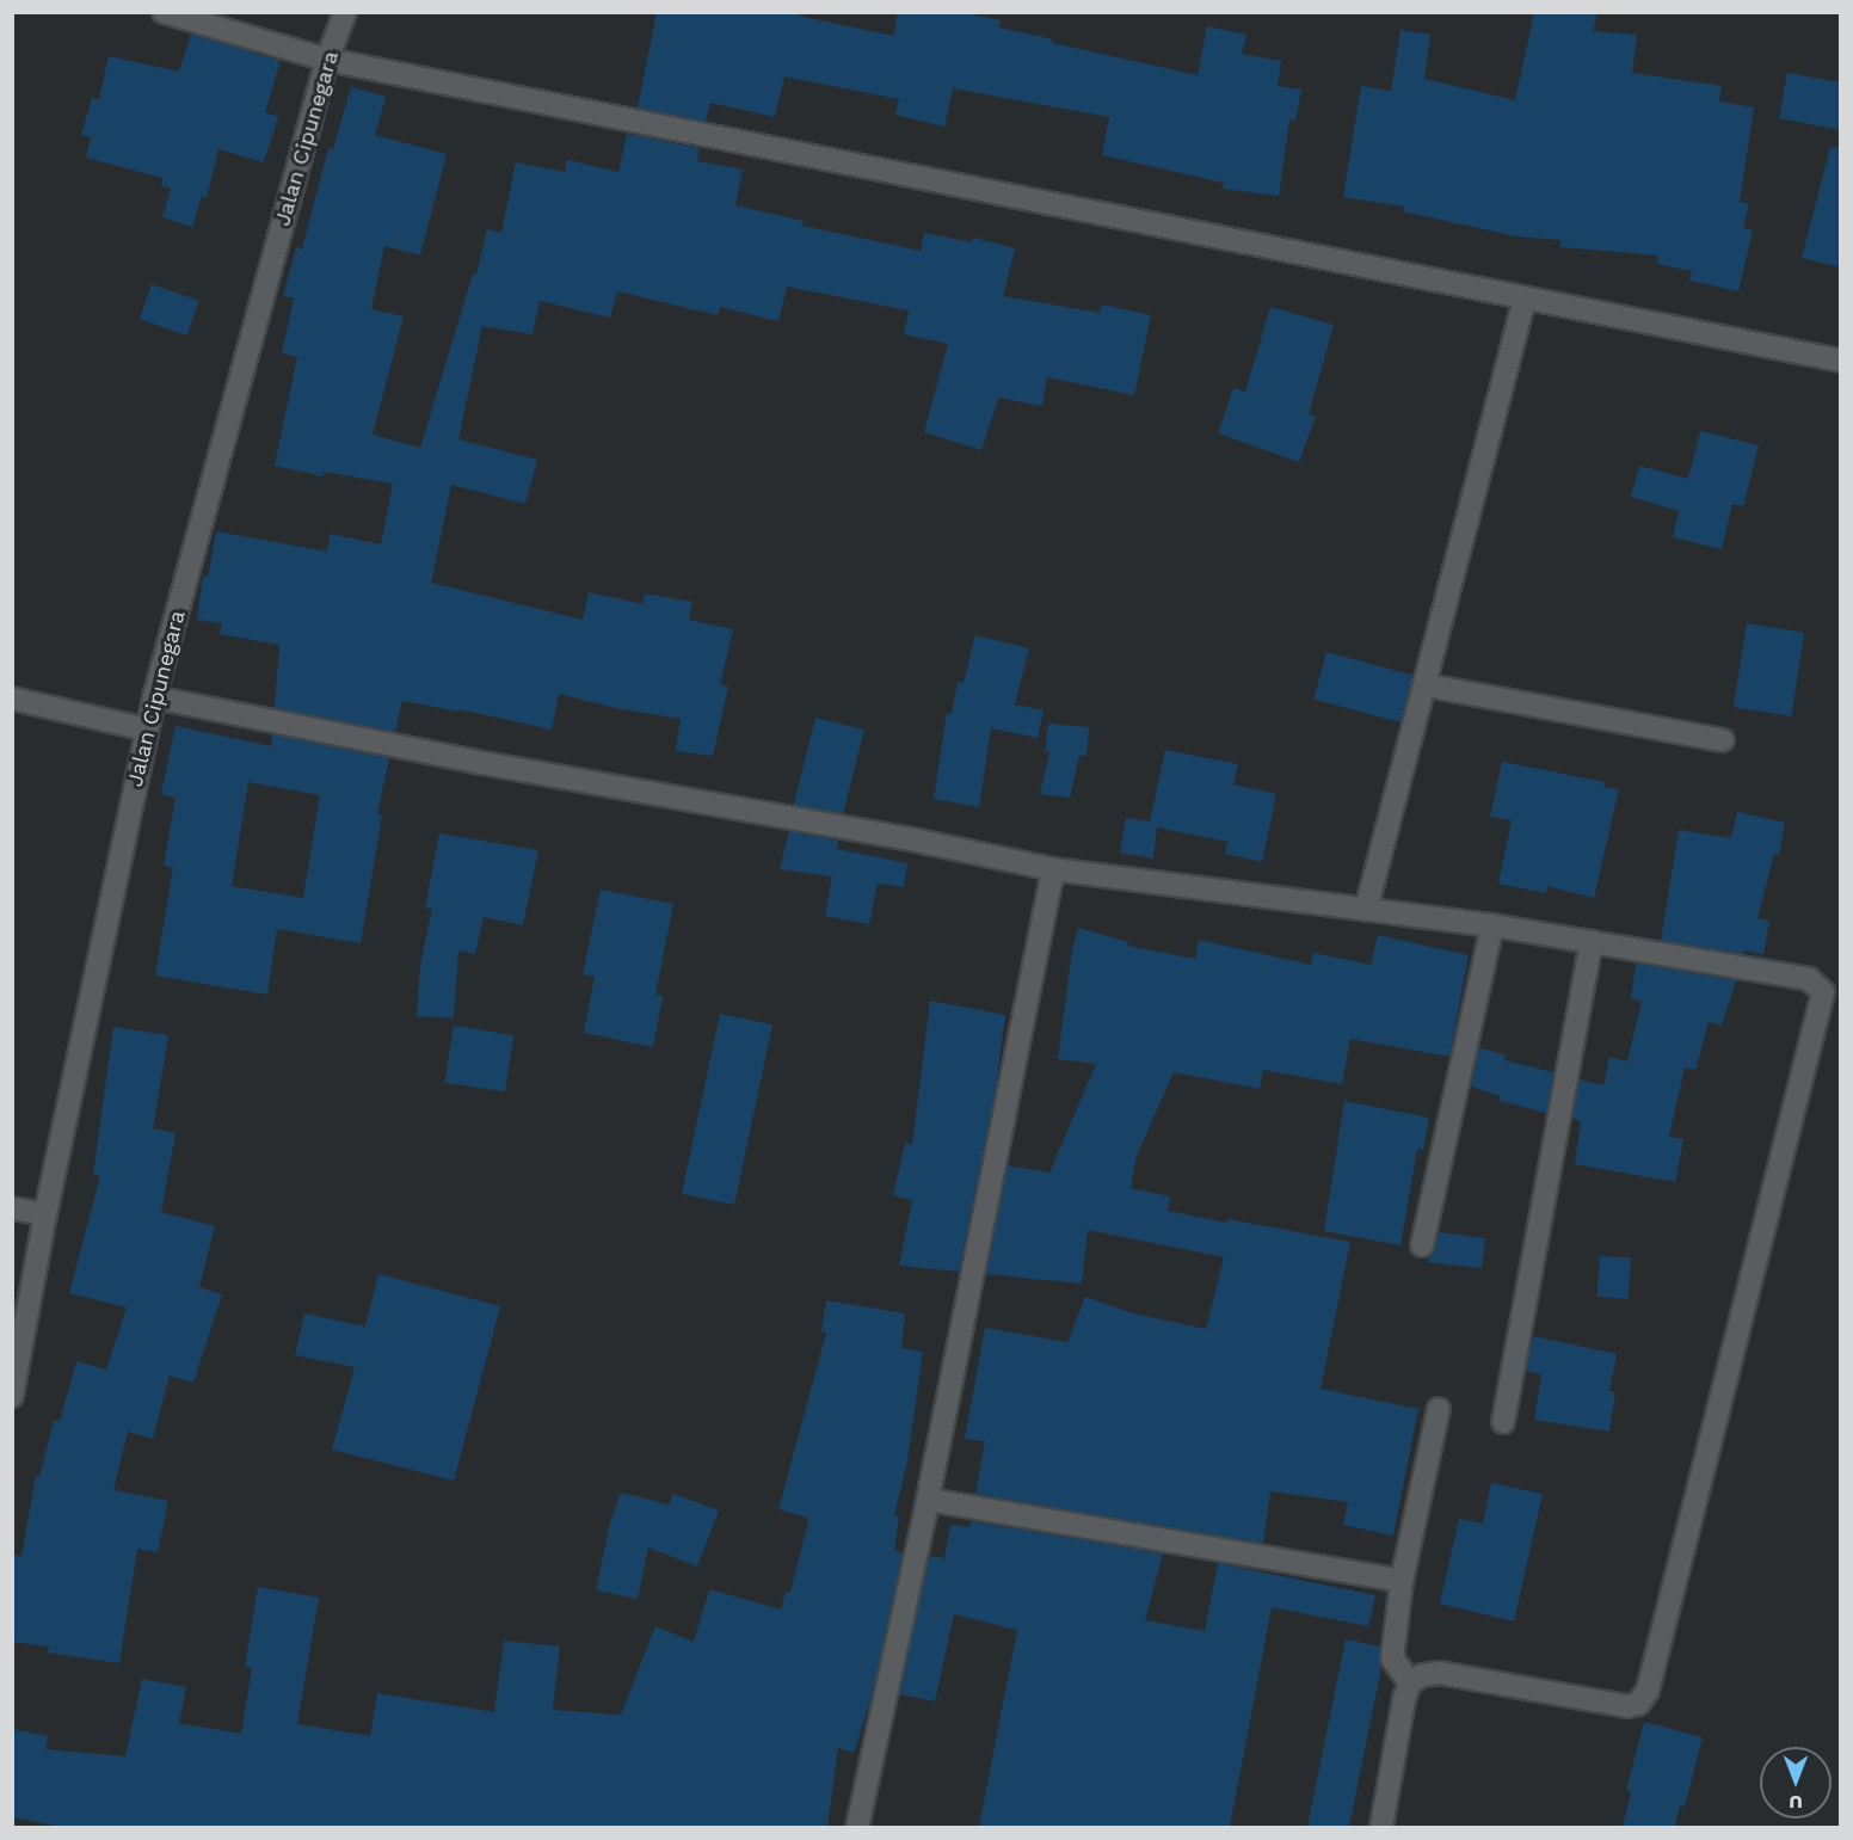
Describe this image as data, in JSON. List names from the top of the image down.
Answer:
{
  "streets": {
    "street": ["Jalan Cipunegara"]
  },
  "north": "bottom"
}
